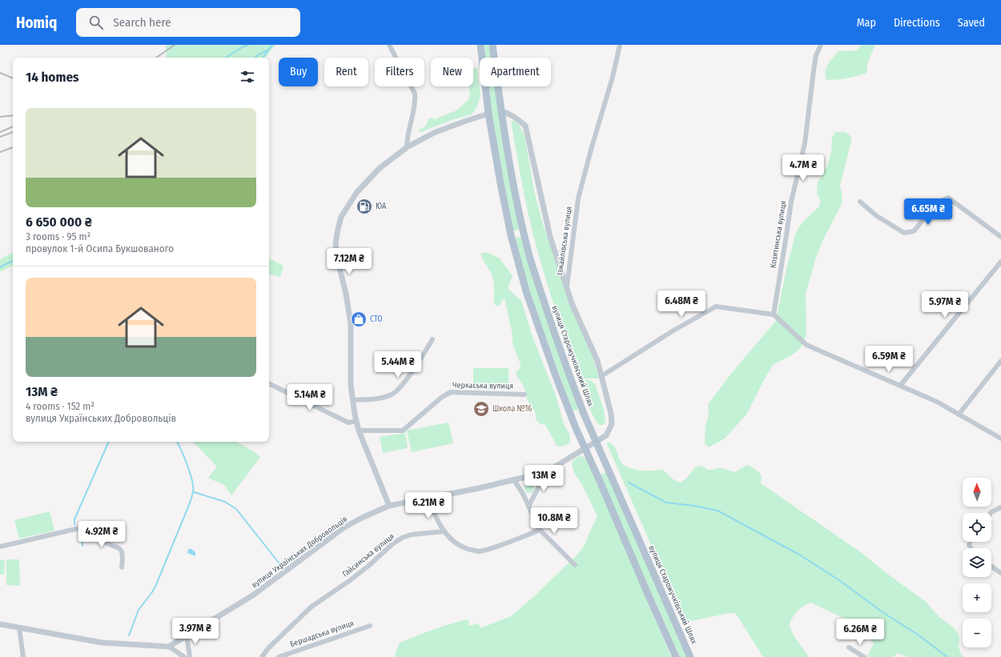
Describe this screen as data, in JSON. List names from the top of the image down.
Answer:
{
  "streets": {
    "main road": ["вулиця Старожучківський Шлях"],
    "street": [
      "Козятинська вулиця",
      "Ізмайлівська вулиця",
      "Черкаська вулиця",
      "вулиця Українських Добровольців",
      "Гайсинська вулиця",
      "Бершадська вулиця"
    ]
  },
  "crossings": [
    ["Ізмайлівська вулиця", "вулиця Українських Добровольців"]
  ],
  "places": {
    "fuel station": ["ЮА"],
    "shop": ["СТО"],
    "school or university": ["Школа №16"]
  },
  "north": "top",
  "page": {
    "header": "Homiq",
    "search": "Search here",
    "nav": ["Map", "Directions", "Saved"],
    "chip": [
      "Buy",
      "Rent",
      "Filters",
      "New",
      "Apartment"
    ],
    "heading": "14 homes",
    "list": [
      {
        "name": "6 650 000 ₴",
        "note": "3 rooms · 95 m² · провулок 1-й Осипа Букшованого"
      },
      {
        "name": "13M ₴",
        "note": "4 rooms · 152 m² · вулиця Українських Добровольців"
      }
    ],
    "price": [
      "4.7M ₴",
      "6.65M ₴",
      "7.12M ₴",
      "6.48M ₴",
      "5.97M ₴",
      "6.59M ₴",
      "5.44M ₴",
      "5.14M ₴",
      "13M ₴",
      "6.21M ₴",
      "10.8M ₴",
      "4.92M ₴",
      "3.97M ₴",
      "6.26M ₴"
    ],
    "map_buttons": ["+", "−"]
  }
}
